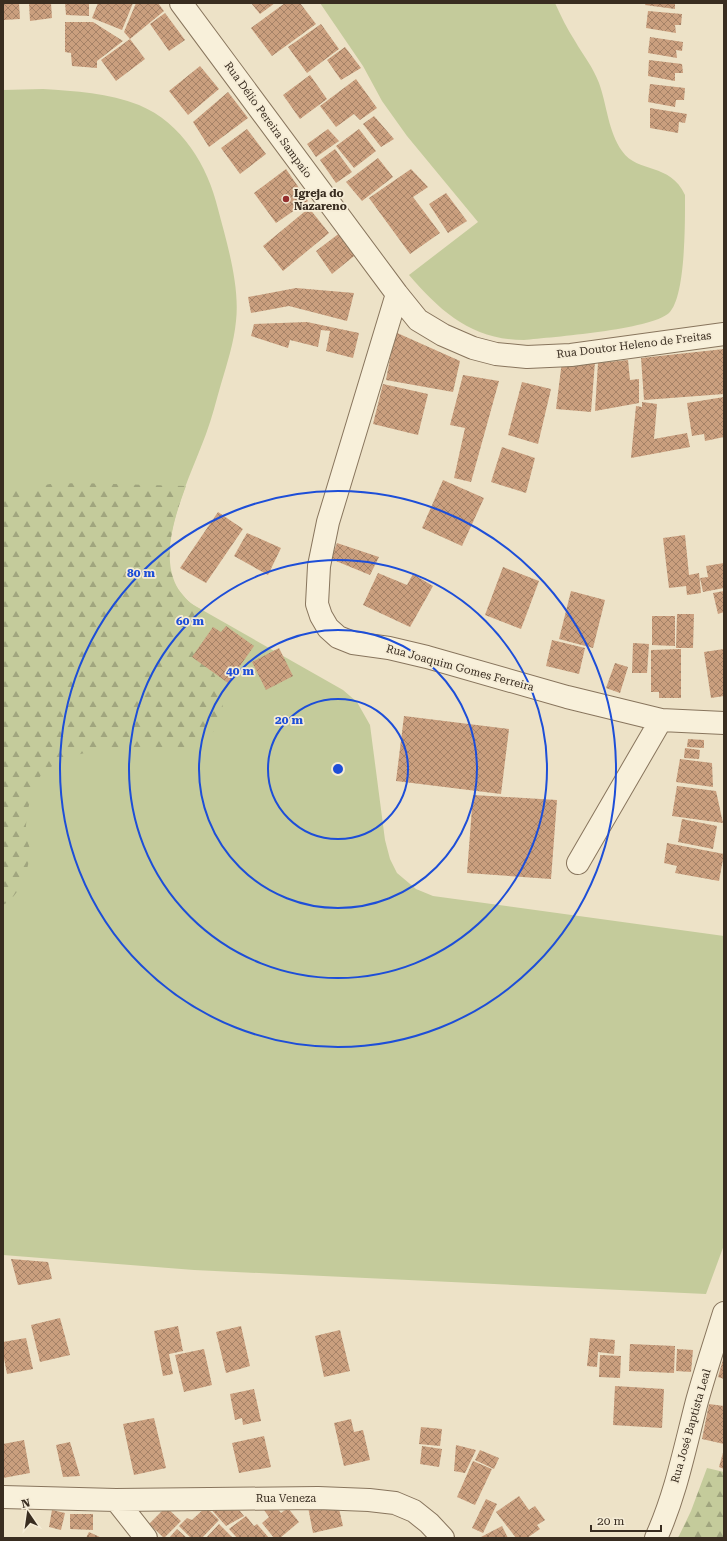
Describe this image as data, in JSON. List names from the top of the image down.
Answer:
{
  "streets": {
    "street": [
      "Rua Délio Pereira Sampaio",
      "Rua Doutor Heleno de Freitas",
      "Rua Joaquim Gomes Ferreira",
      "Rua José Baptista Leal",
      "Rua Veneza"
    ]
  },
  "crossings": [
    ["Rua Délio Pereira Sampaio", "Rua Doutor Heleno de Freitas"],
    ["Rua Délio Pereira Sampaio", "Rua Joaquim Gomes Ferreira"],
    ["Rua Doutor Heleno de Freitas", "Rua Joaquim Gomes Ferreira"]
  ],
  "places": ["Igreja do Nazareno"],
  "scale_bar": "20 m",
  "north": "top",
  "rings": [
    "80 m",
    "60 m",
    "40 m",
    "20 m"
  ]
}
